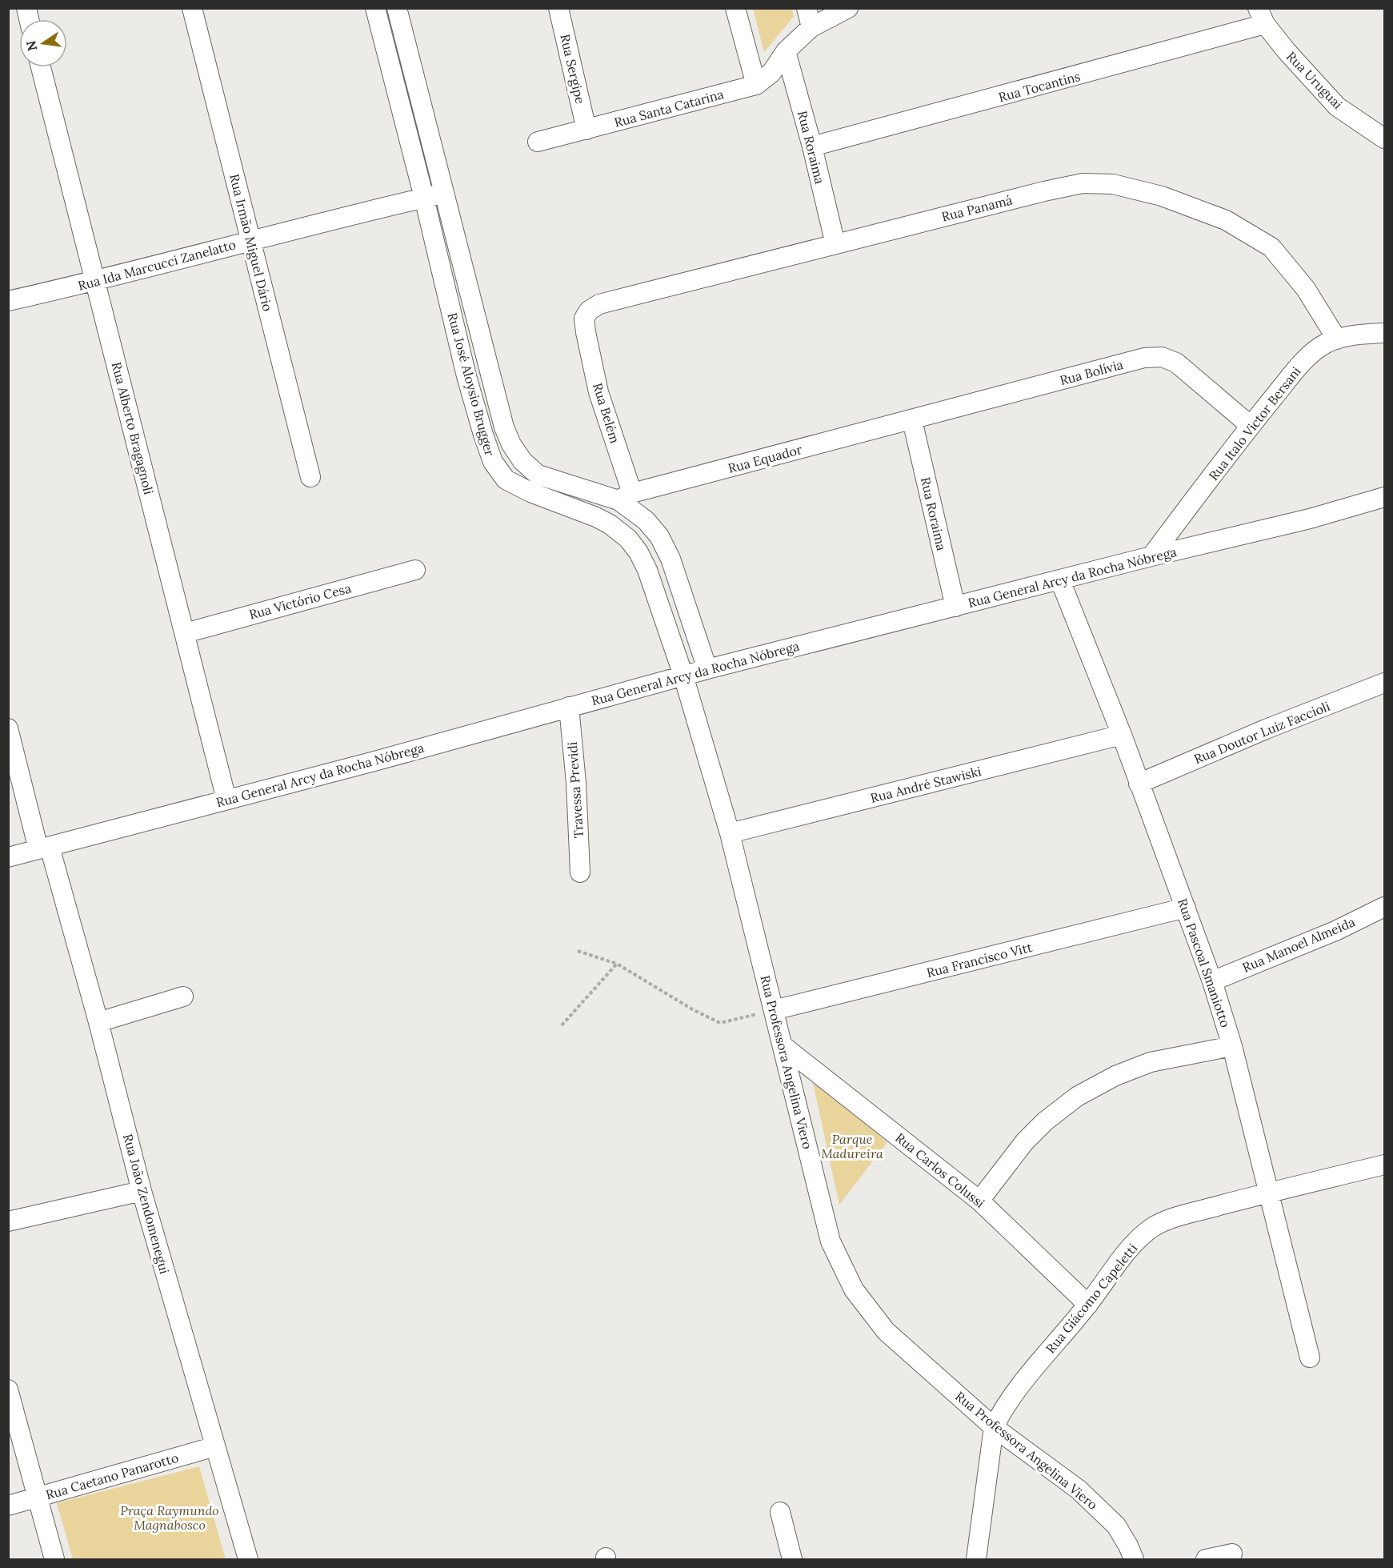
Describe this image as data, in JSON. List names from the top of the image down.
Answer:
{
  "streets": {
    "street": [
      "Rua Sergipe",
      "Rua Uruguai",
      "Rua Tocantins",
      "Rua Santa Catarina",
      "Rua Roraima",
      "Rua Panamá",
      "Rua Irmão Miguel Dário",
      "Rua Ida Marcucci Zanelatto",
      "Rua Bolívia",
      "Rua José Aloysio Brugger",
      "Rua Belém",
      "Rua Italo Victor Bersani",
      "Rua Alberto Bragagnoli",
      "Rua Equador",
      "Rua General Arcy da Rocha Nóbrega",
      "Rua Victório Cesa",
      "Rua Doutor Luiz Faccioli",
      "Rua André Stawiski",
      "Travessa Previdi",
      "Rua Manoel Almeida",
      "Rua Francisco Vitt",
      "Rua Pascoal Smaniotto",
      "Rua Professora Angelina Viero",
      "Rua Carlos Colussi",
      "Rua João Zendomenegui",
      "Rua Giácomo Capeletti",
      "Rua Caetano Panarotto"
    ]
  },
  "crossings": [
    ["Rua Sergipe", "Rua Santa Catarina"],
    ["Rua Uruguai", "Rua Tocantins"],
    ["Rua Tocantins", "Rua Roraima"],
    ["Rua Santa Catarina", "Rua Roraima"],
    ["Rua Roraima", "Rua Panamá"],
    ["Rua Roraima", "Rua Bolívia"],
    ["Rua Roraima", "Rua Equador"],
    ["Rua Roraima", "Rua General Arcy da Rocha Nóbrega"],
    ["Rua Panamá", "Rua Belém"],
    ["Rua Panamá", "Rua Italo Victor Bersani"],
    ["Rua Irmão Miguel Dário", "Rua Ida Marcucci Zanelatto"],
    ["Rua Ida Marcucci Zanelatto", "Rua José Aloysio Brugger"],
    ["Rua Ida Marcucci Zanelatto", "Rua Alberto Bragagnoli"],
    ["Rua Bolívia", "Rua Italo Victor Bersani"],
    ["Rua Bolívia", "Rua Equador"],
    ["Rua José Aloysio Brugger", "Rua Belém"],
    ["Rua José Aloysio Brugger", "Rua Equador"],
    ["Rua José Aloysio Brugger", "Rua General Arcy da Rocha Nóbrega"],
    ["Rua José Aloysio Brugger", "Rua Professora Angelina Viero"],
    ["Rua Belém", "Rua Equador"],
    ["Rua Italo Victor Bersani", "Rua General Arcy da Rocha Nóbrega"],
    ["Rua Alberto Bragagnoli", "Rua General Arcy da Rocha Nóbrega"],
    ["Rua Alberto Bragagnoli", "Rua Victório Cesa"],
    ["Rua General Arcy da Rocha Nóbrega", "Travessa Previdi"],
    ["Rua General Arcy da Rocha Nóbrega", "Rua Pascoal Smaniotto"],
    ["Rua General Arcy da Rocha Nóbrega", "Rua Professora Angelina Viero"],
    ["Rua General Arcy da Rocha Nóbrega", "Rua João Zendomenegui"],
    ["Rua Doutor Luiz Faccioli", "Rua Pascoal Smaniotto"],
    ["Rua André Stawiski", "Rua Pascoal Smaniotto"],
    ["Rua André Stawiski", "Rua Professora Angelina Viero"],
    ["Rua Manoel Almeida", "Rua Pascoal Smaniotto"],
    ["Rua Francisco Vitt", "Rua Pascoal Smaniotto"],
    ["Rua Francisco Vitt", "Rua Professora Angelina Viero"],
    ["Rua Pascoal Smaniotto", "Rua Giácomo Capeletti"],
    ["Rua Professora Angelina Viero", "Rua Carlos Colussi"],
    ["Rua Professora Angelina Viero", "Rua Giácomo Capeletti"],
    ["Rua Carlos Colussi", "Rua Giácomo Capeletti"],
    ["Rua João Zendomenegui", "Rua Caetano Panarotto"]
  ],
  "parks": ["Parque Madureira", "Praça Raymundo Magnabosco"],
  "north": "left"
}
